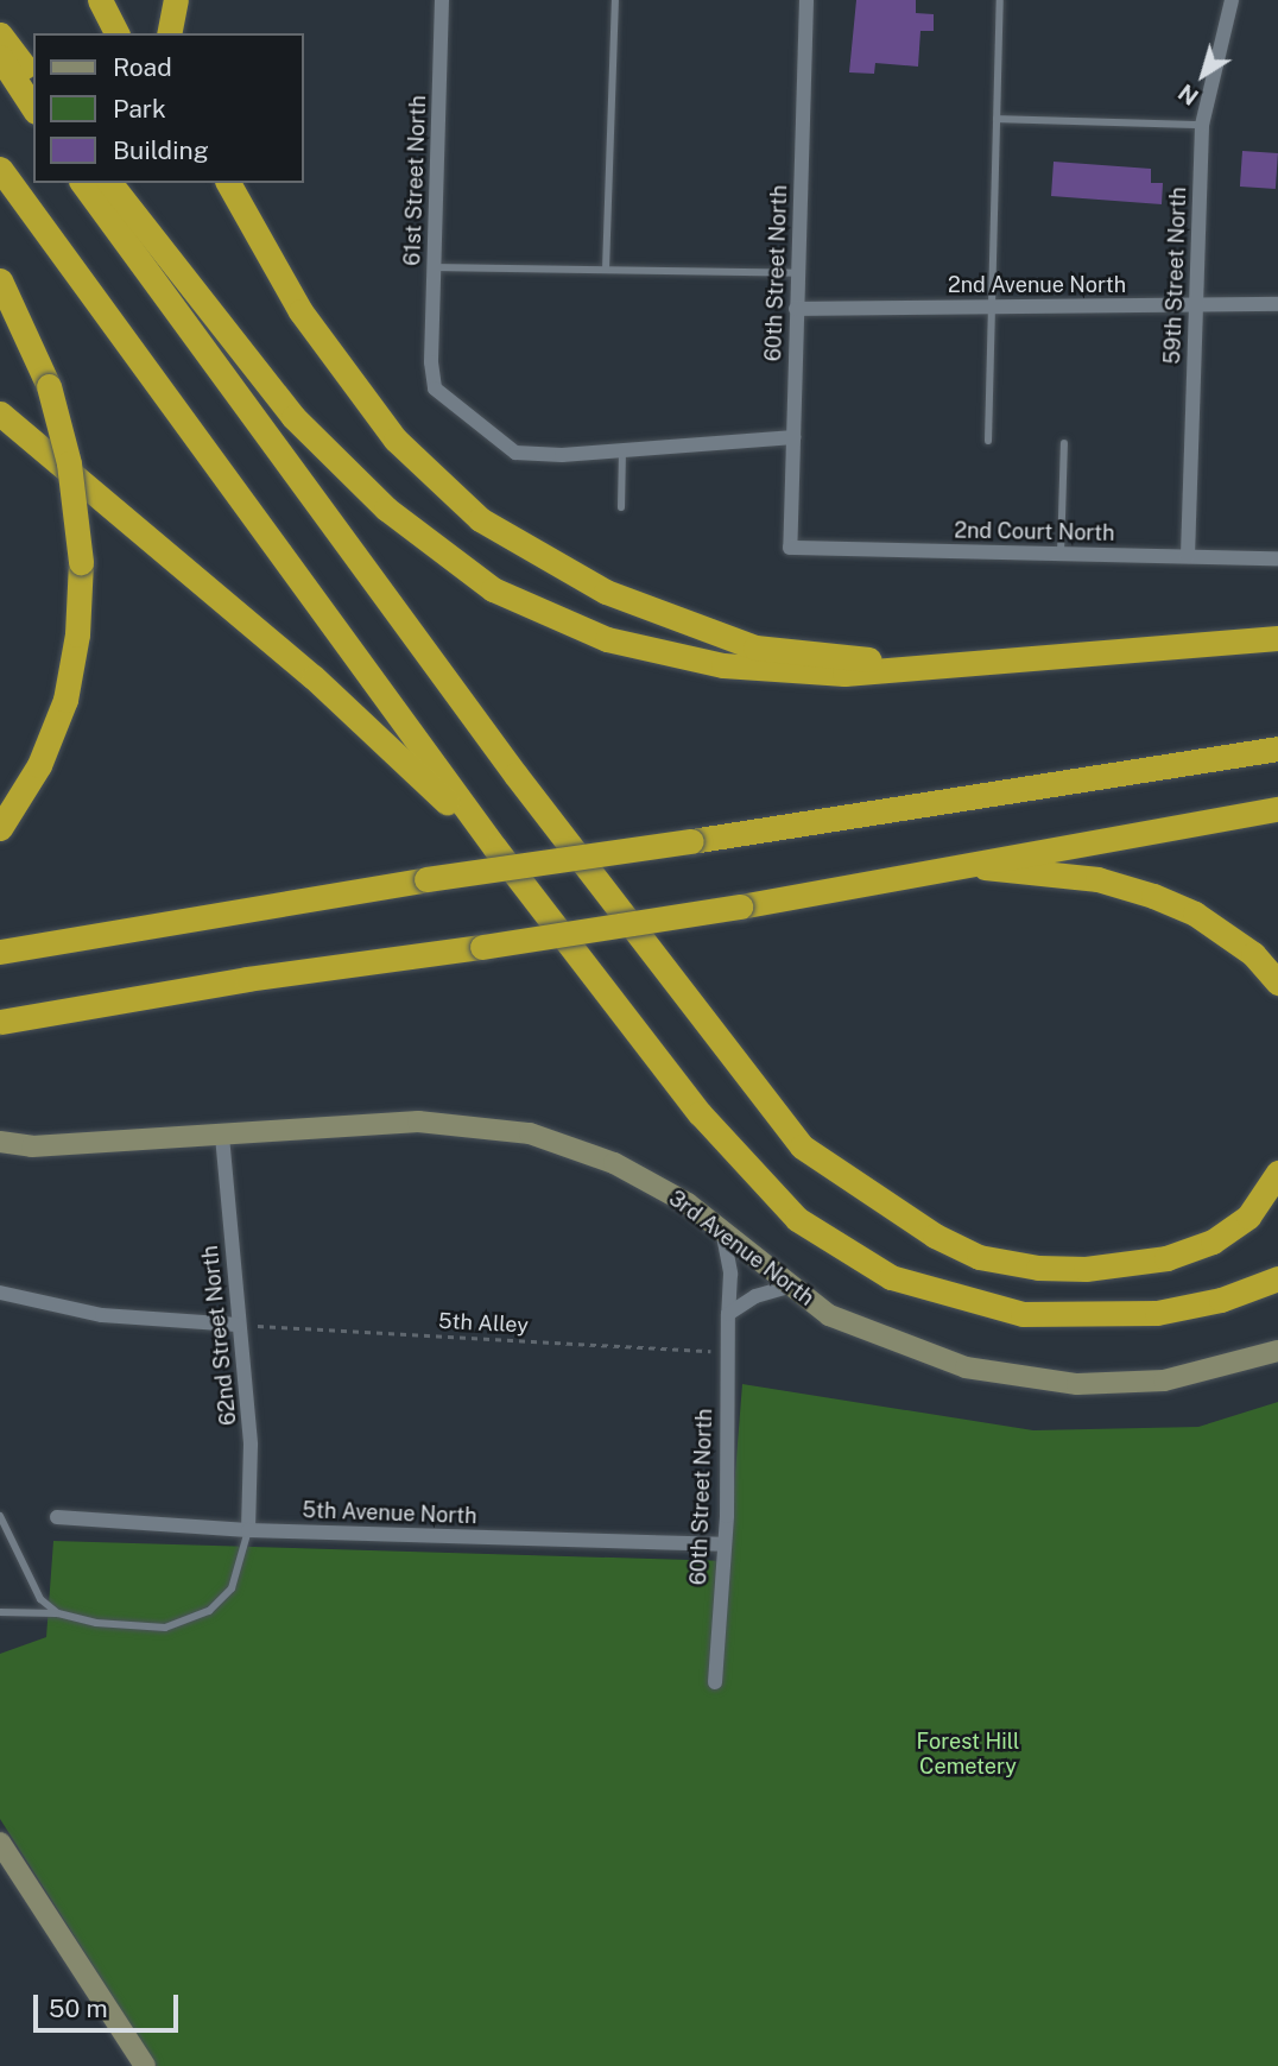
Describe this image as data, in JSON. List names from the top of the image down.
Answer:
{
  "streets": {
    "street": [
      "61st Street North",
      "60th Street North",
      "59th Street North",
      "2nd Avenue North",
      "2nd Court North",
      "3rd Avenue North",
      "62nd Street North",
      "5th Avenue North"
    ],
    "path": ["5th Alley"]
  },
  "crossings": [
    ["60th Street North", "2nd Avenue North"],
    ["60th Street North", "2nd Court North"],
    ["60th Street North", "3rd Avenue North"],
    ["60th Street North", "5th Alley"],
    ["60th Street North", "5th Avenue North"],
    ["59th Street North", "2nd Avenue North"],
    ["59th Street North", "2nd Court North"],
    ["3rd Avenue North", "62nd Street North"],
    ["5th Alley", "62nd Street North"],
    ["62nd Street North", "5th Avenue North"]
  ],
  "parks": ["Forest Hill Cemetery"],
  "legend": ["Road", "Park", "Building"],
  "scale_bar": "50 m",
  "north": "bottom left"
}
